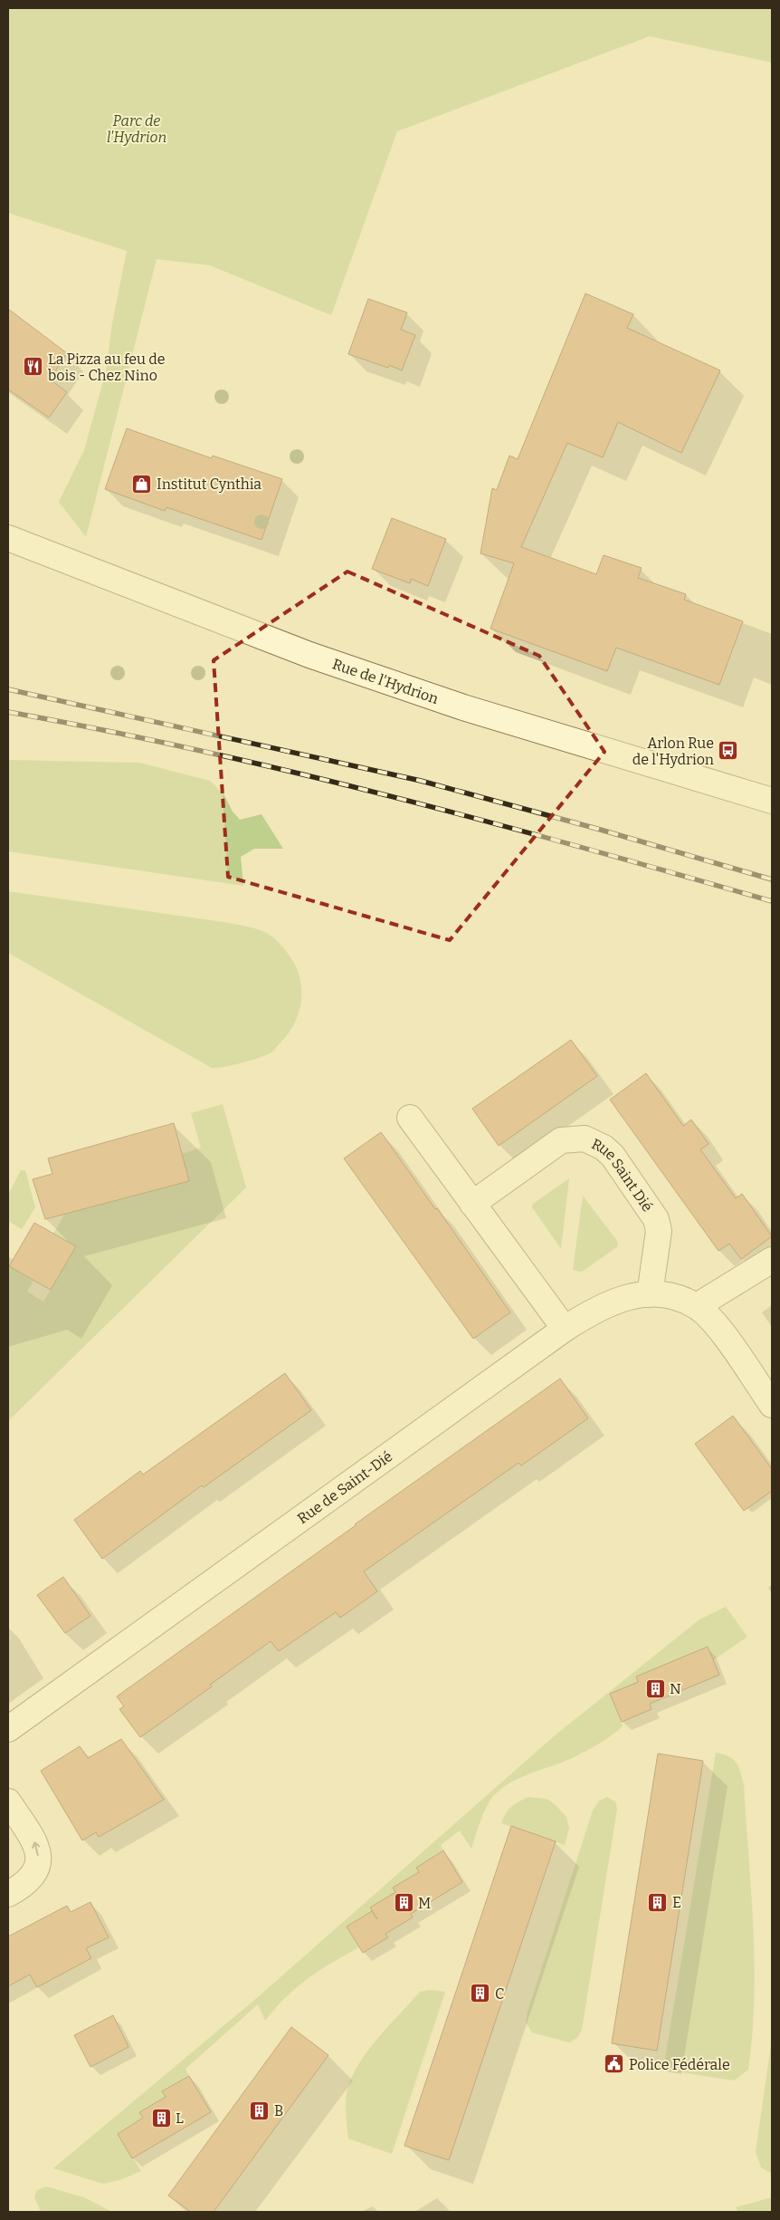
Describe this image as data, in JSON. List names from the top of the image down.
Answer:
{
  "streets": {
    "street": ["Rue de l'Hydrion", "Rue Saint Dié", "Rue de Saint-Dié"]
  },
  "crossings": [
    ["Rue Saint Dié", "Rue de Saint-Dié"]
  ],
  "parks": ["Parc de l'Hydrion"],
  "places": {
    "restaurant": ["La Pizza au feu de bois - Chez Nino"],
    "shop": ["Institut Cynthia"],
    "bus stop": ["Arlon Rue de l'Hydrion"],
    "building": [
      "N",
      "E",
      "M",
      "C",
      "B",
      "L"
    ],
    "public building": ["Police Fédérale"]
  }
}
